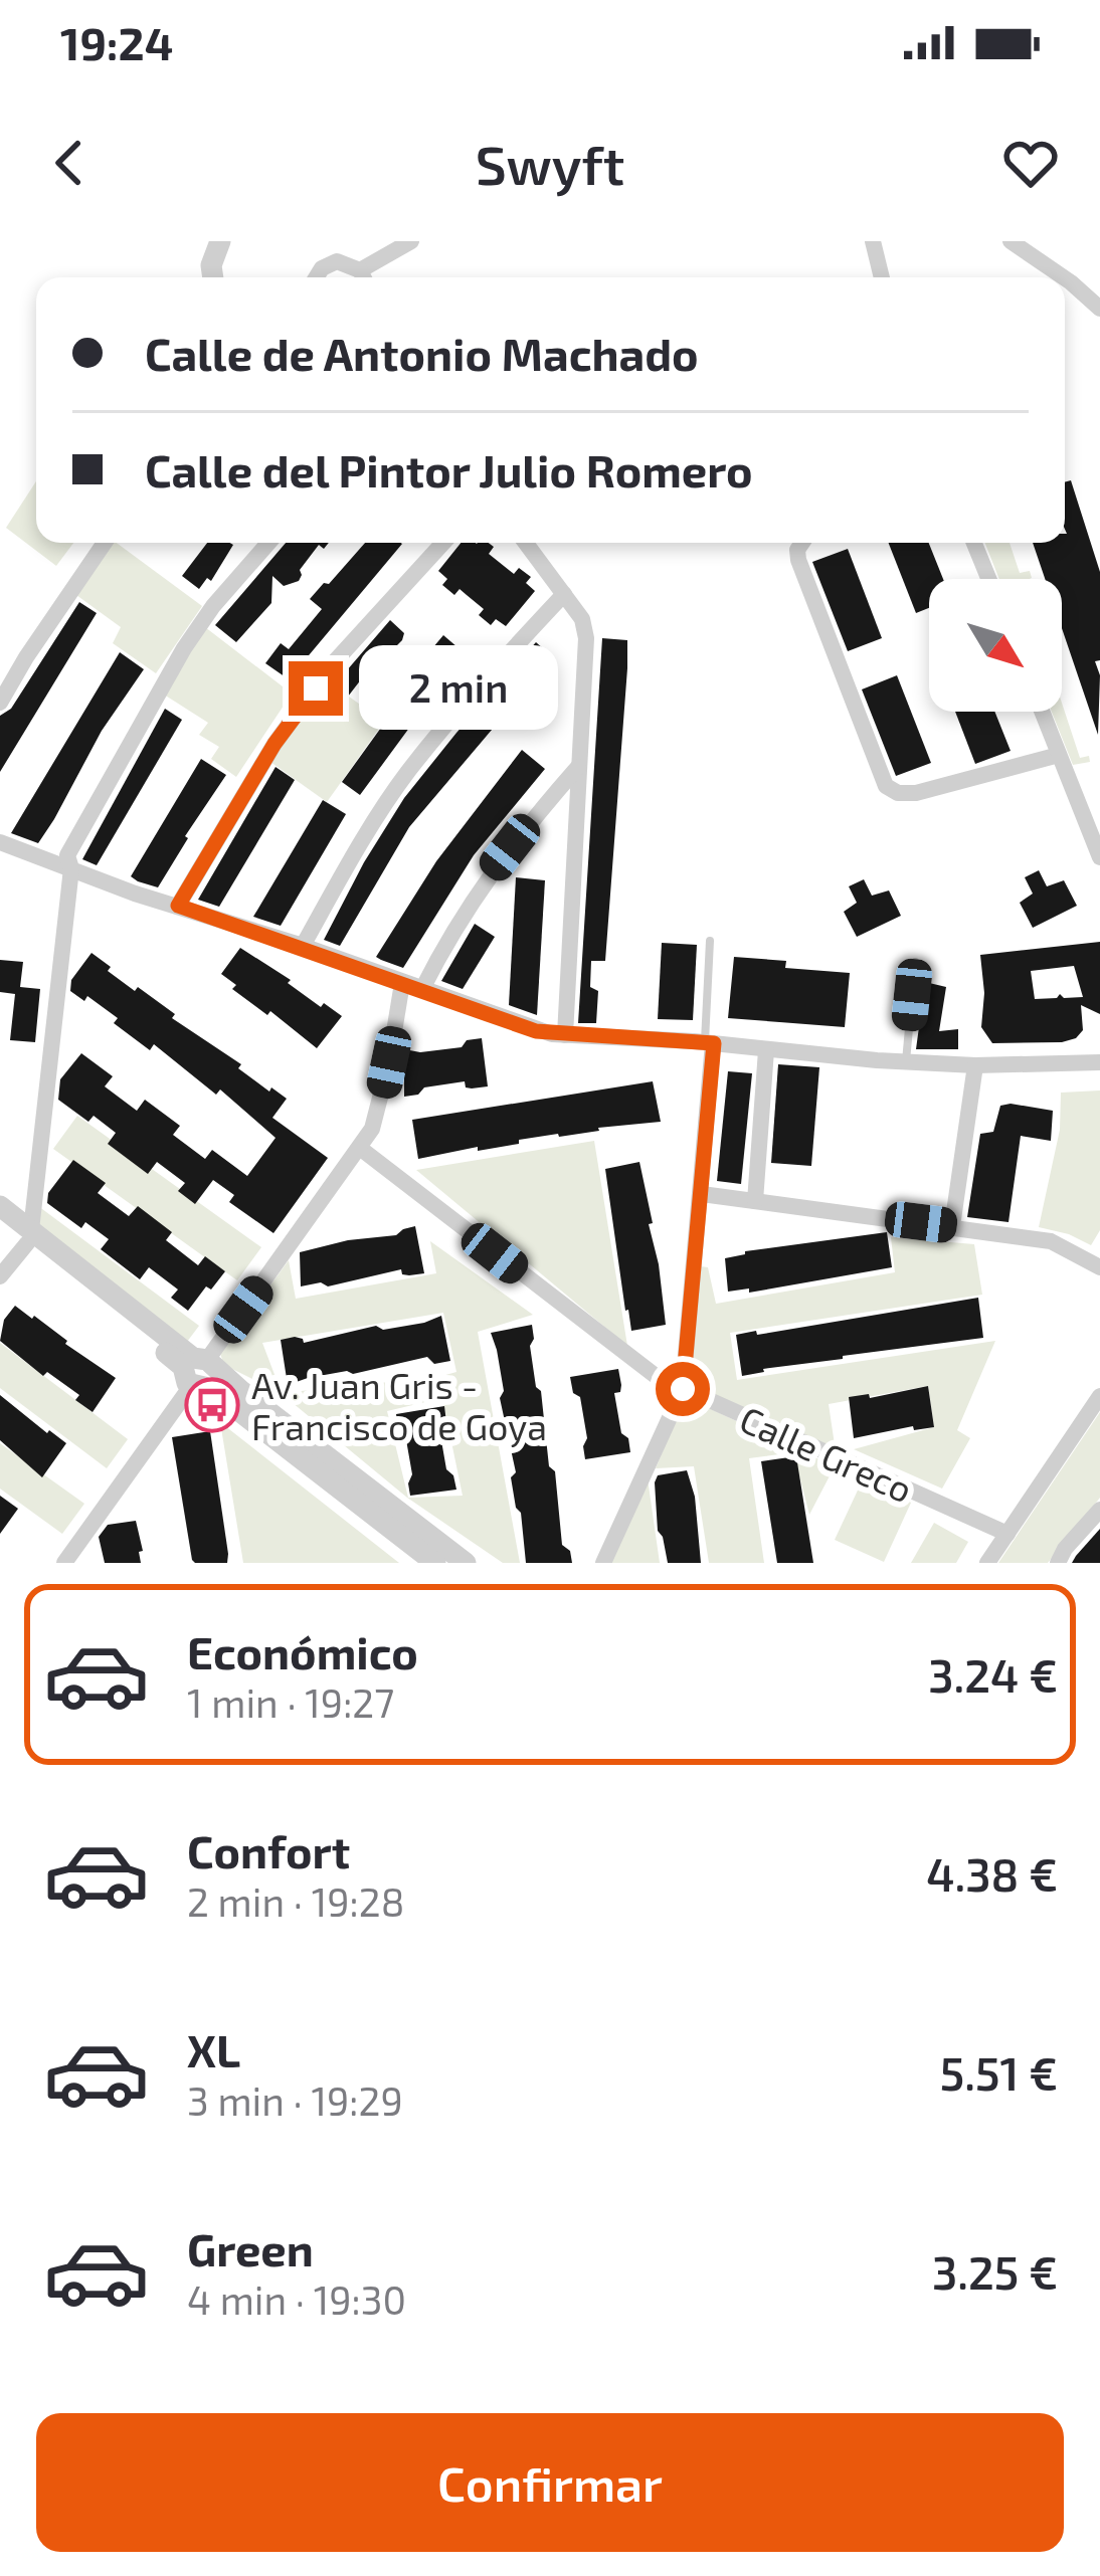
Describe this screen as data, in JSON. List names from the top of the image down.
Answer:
{
  "streets": {
    "street": ["Calle Greco"]
  },
  "places": {
    "bus stop": ["Av. Juan Gris - Francisco de Goya"]
  },
  "north": "bottom right",
  "page": {
    "status": "19:24",
    "header": "Swyft",
    "banner": ["Calle de Antonio Machado", "Calle del Pintor Julio Romero"],
    "bubble": "2 min",
    "list": [
      {
        "name": "Económico",
        "note": "1 min · 19:27",
        "value": "3.24 €"
      },
      {
        "name": "Confort",
        "note": "2 min · 19:28",
        "value": "4.38 €"
      },
      {
        "name": "XL",
        "note": "3 min · 19:29",
        "value": "5.51 €"
      },
      {
        "name": "Green",
        "note": "4 min · 19:30",
        "value": "3.25 €"
      }
    ],
    "buttons": "Confirmar"
  }
}
